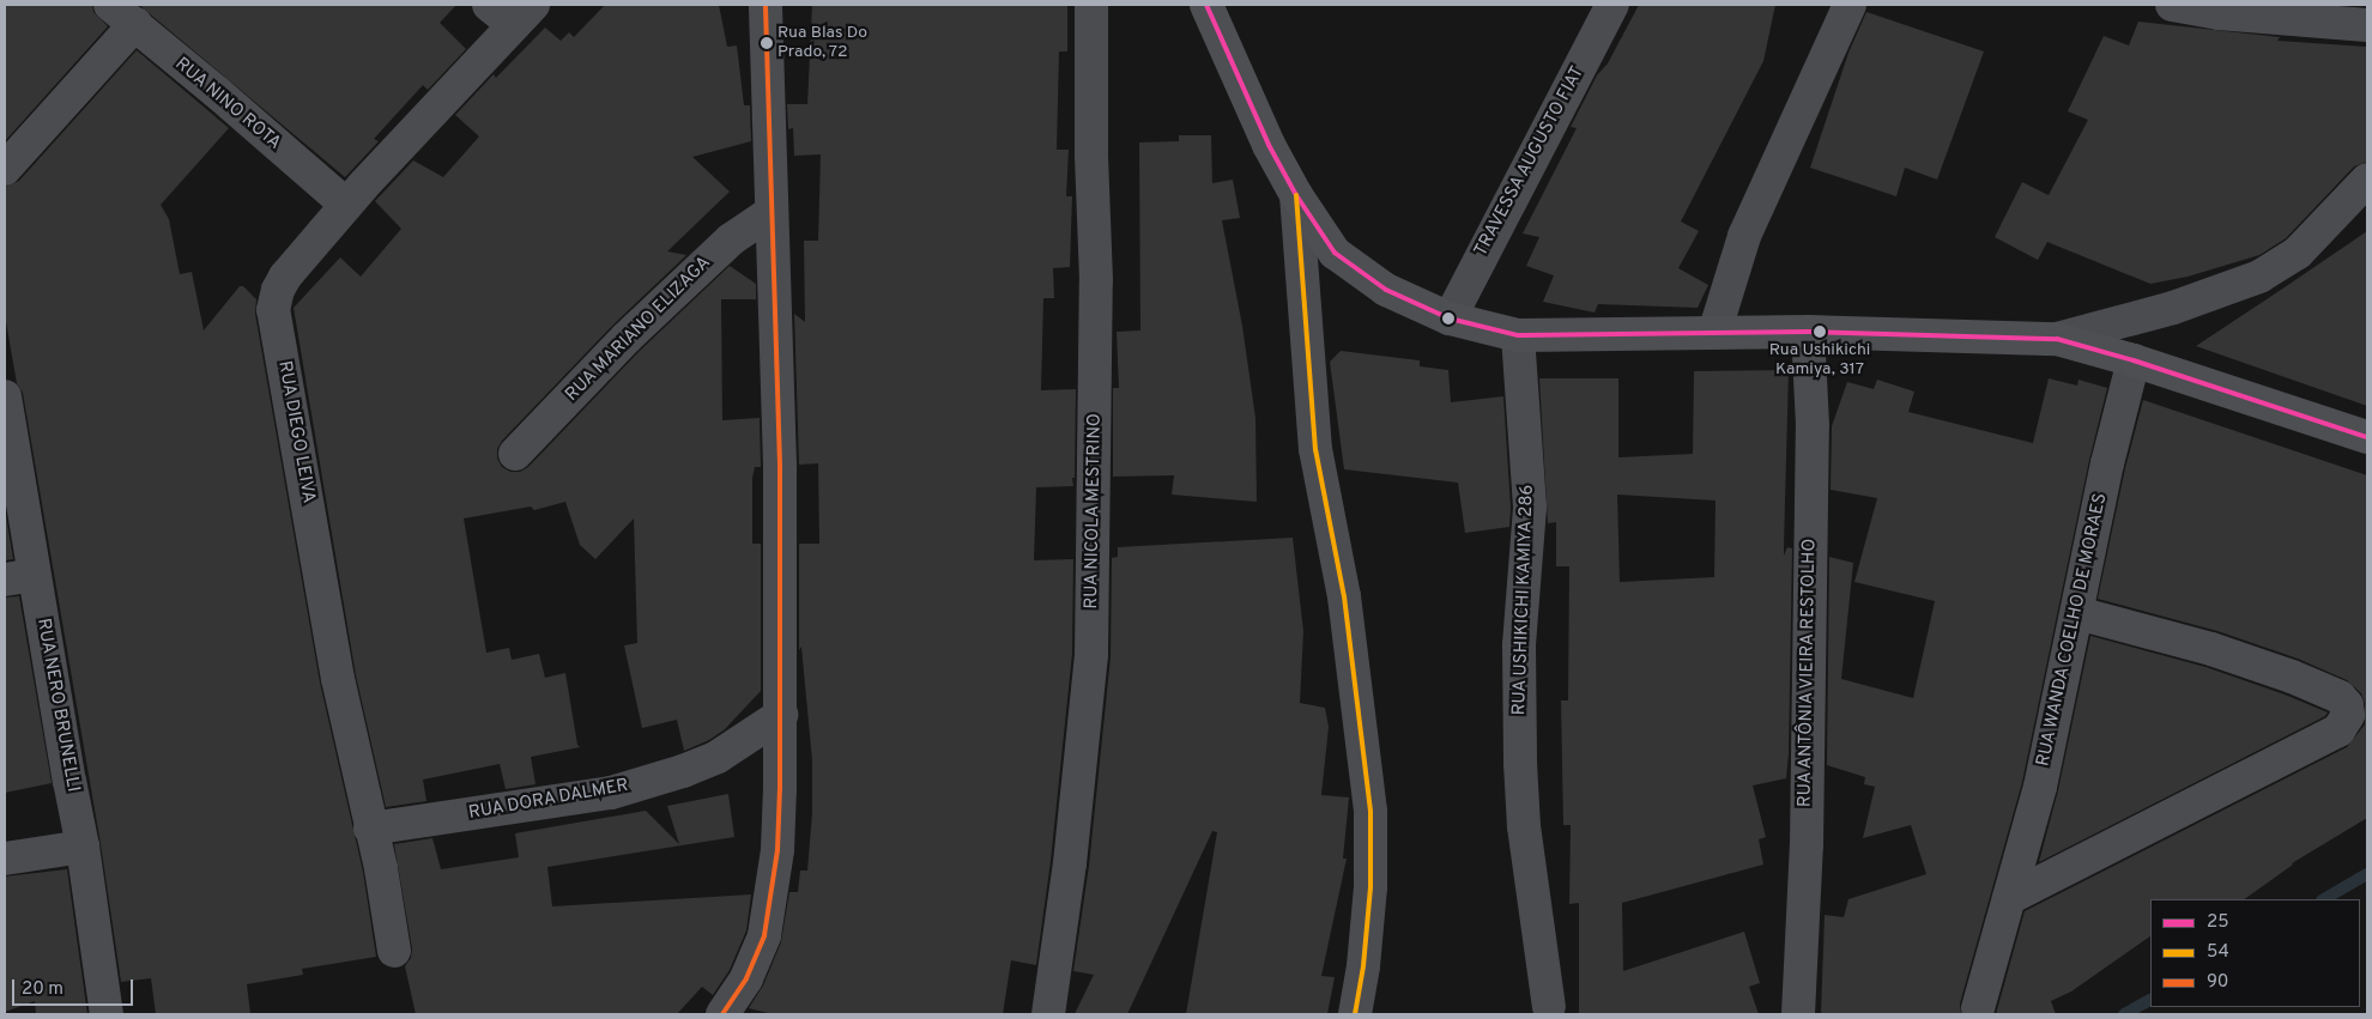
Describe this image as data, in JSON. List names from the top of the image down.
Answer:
{
  "streets": {
    "street": [
      "RUA NINO ROTA",
      "TRAVESSA AUGUSTO FIAT",
      "RUA MARIANO ELIZAGA",
      "RUA DIEGO LEIVA",
      "RUA NICOLA MESTRINO",
      "RUA USHIKICHI KAMIYA 286",
      "RUA WANDA COELHO DE MORAES",
      "RUA ANTÔNIA VIEIRA RESTOLHO",
      "RUA NERO BRUNELLI",
      "RUA DORA DALMER"
    ]
  },
  "crossings": [
    ["RUA NINO ROTA", "RUA DIEGO LEIVA"],
    ["RUA DIEGO LEIVA", "RUA DORA DALMER"]
  ],
  "places": ["Rua Blas Do Prado, 72", "Rua Ushikichi Kamiya, 317"],
  "lines": ["transit line 25", "transit line 90", "transit line 54"],
  "legend": ["25", "54", "90"],
  "scale_bar": "20 m"
}
